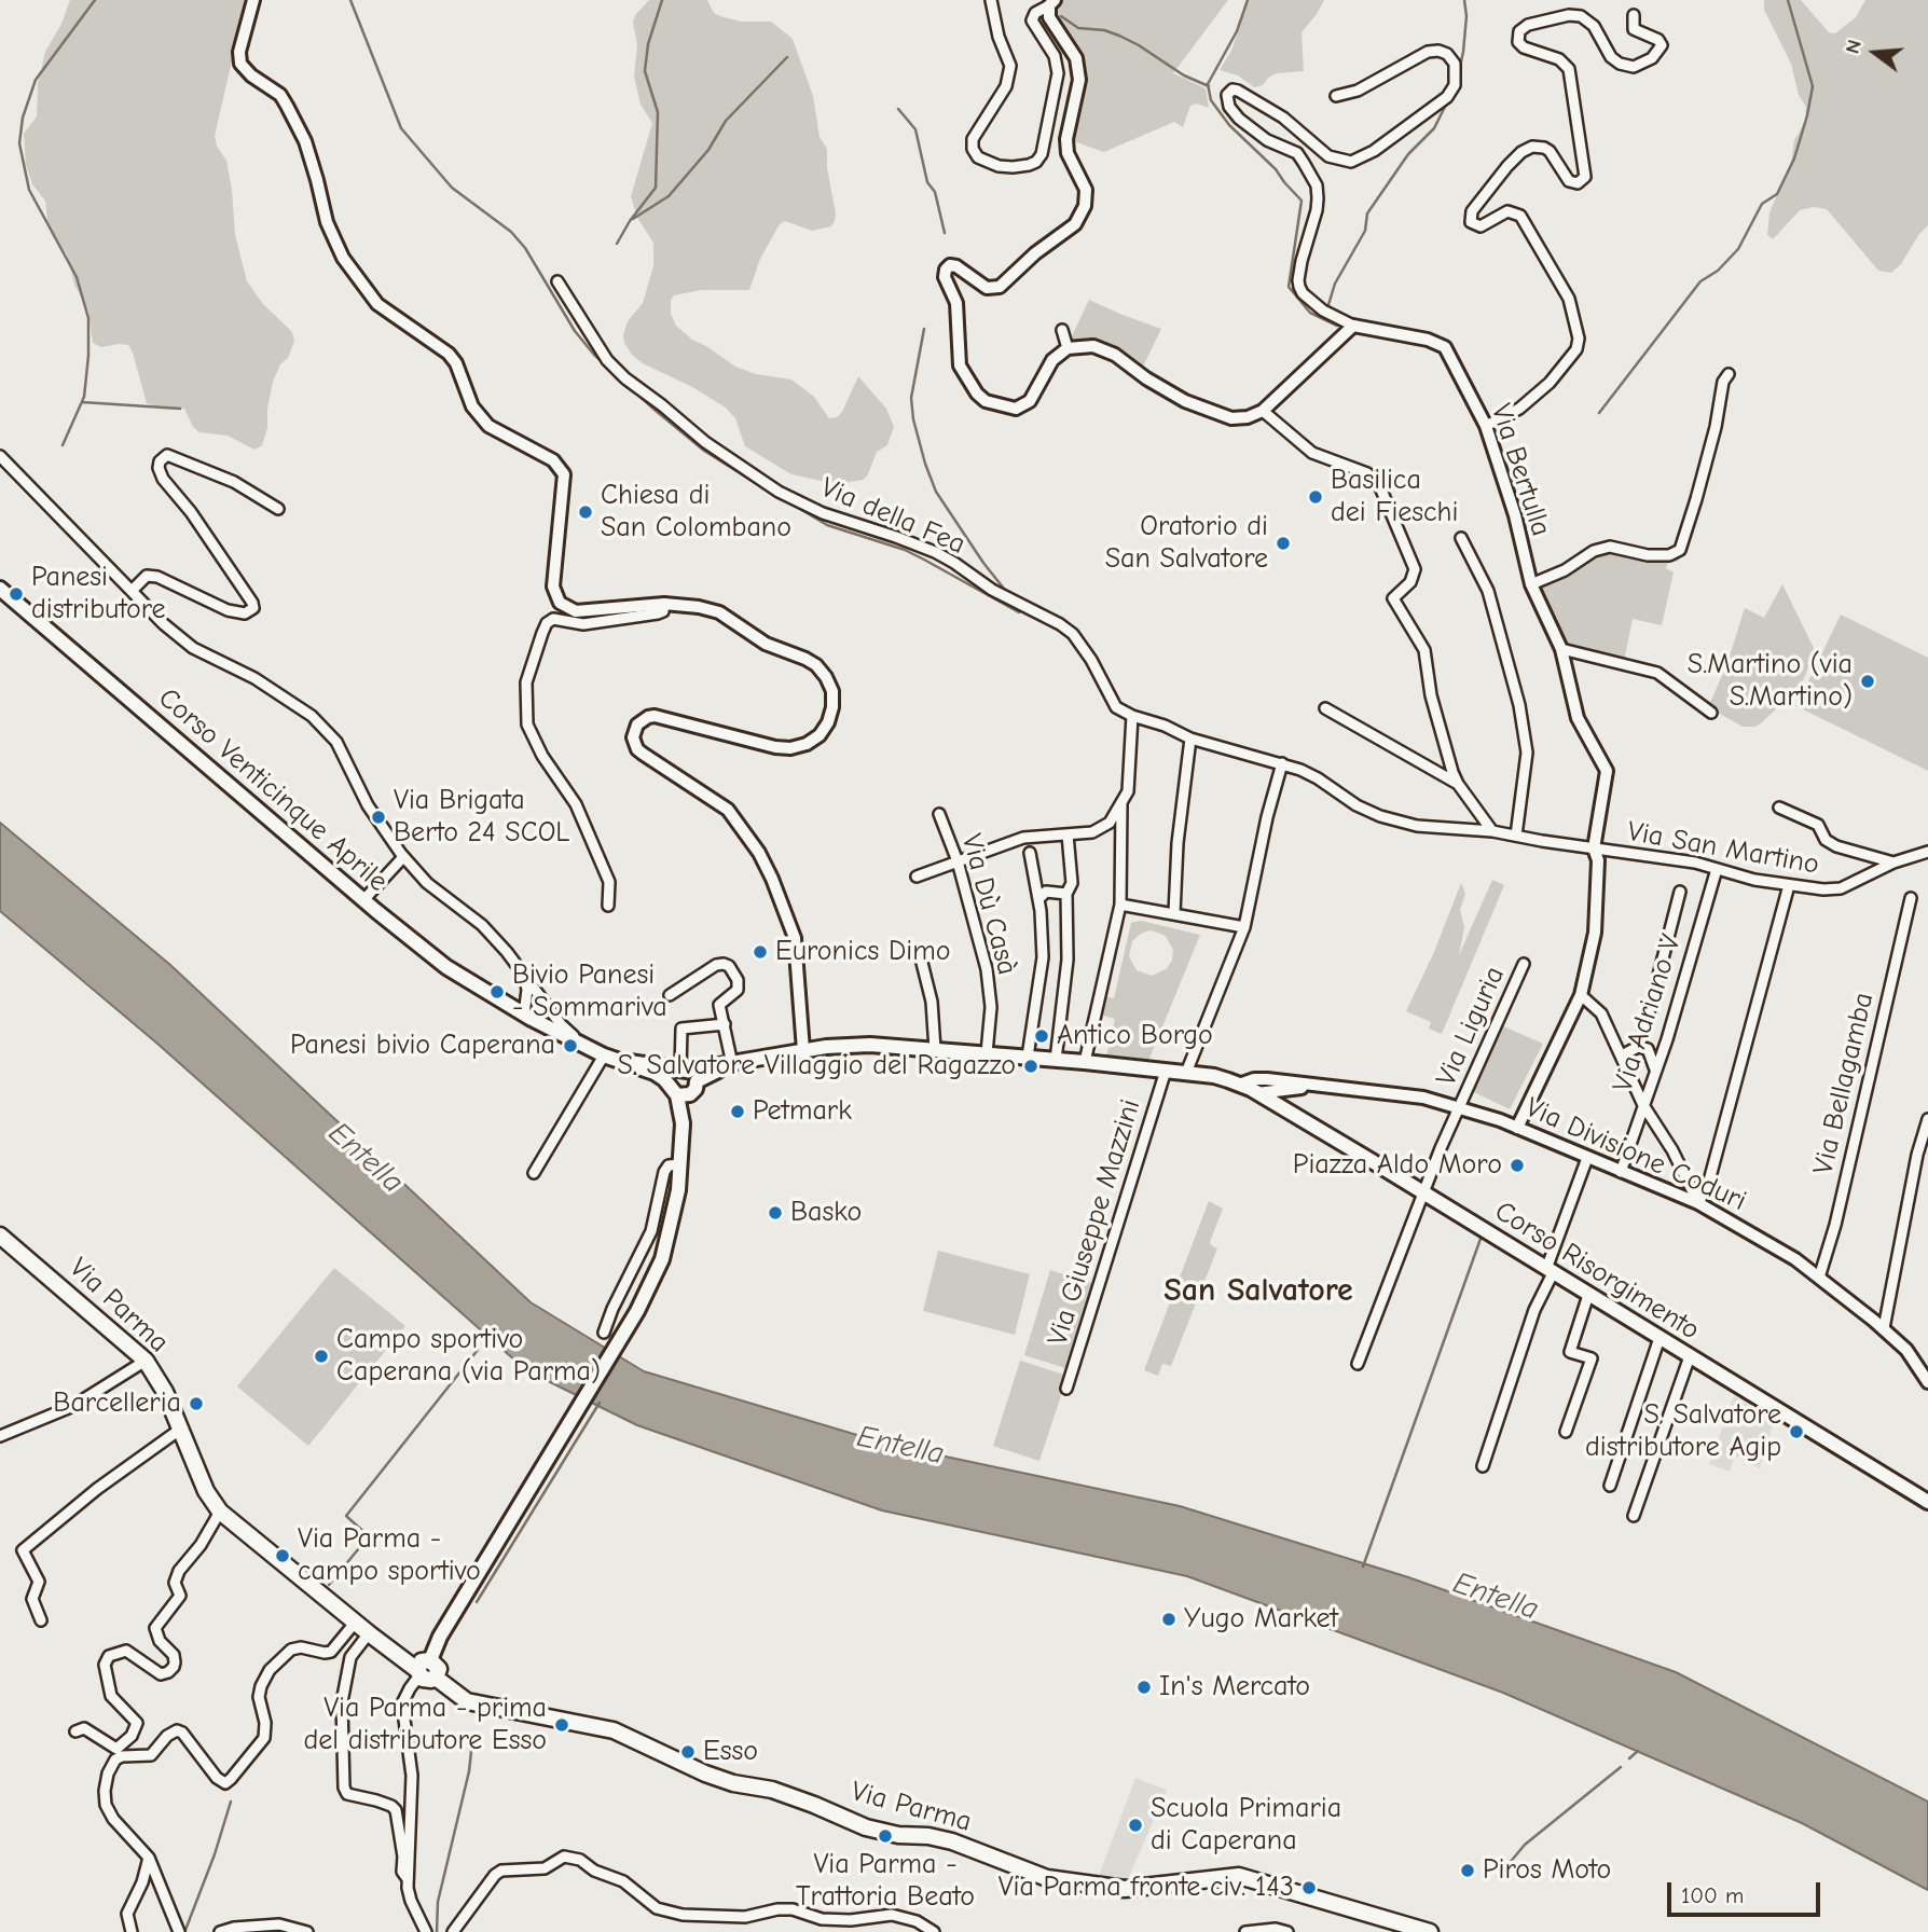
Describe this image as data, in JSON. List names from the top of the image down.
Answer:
{
  "streets": {
    "main road": ["Corso Venticinque Aprile", "Corso Risorgimento", "Via Parma"],
    "street": [
      "Via Bertulla",
      "Via della Fea",
      "Via San Martino",
      "Via Dù Casà",
      "Via Adriano V",
      "Via Liguria",
      "Via Bellagamba",
      "Via Divisione Coduri",
      "Via Giuseppe Mazzini"
    ]
  },
  "crossings": [
    ["Via Bertulla", "Via San Martino"],
    ["Via Bertulla", "Via Divisione Coduri"],
    ["Via della Fea", "Via San Martino"],
    ["Corso Venticinque Aprile", "Corso Risorgimento"],
    ["Via San Martino", "Via Adriano V"],
    ["Via Dù Casà", "Corso Risorgimento"],
    ["Via Adriano V", "Via Divisione Coduri"],
    ["Via Liguria", "Via Divisione Coduri"],
    ["Via Liguria", "Corso Risorgimento"],
    ["Via Bellagamba", "Via Divisione Coduri"],
    ["Via Divisione Coduri", "Corso Risorgimento"],
    ["Via Giuseppe Mazzini", "Corso Risorgimento"]
  ],
  "districts": ["San Salvatore"],
  "water": ["Entella"],
  "places": [
    "Basilica dei Fieschi",
    "Chiesa di San Colombano",
    "Oratorio di San Salvatore",
    "Panesi distributore",
    "S.Martino (via S.Martino)",
    "Via Brigata Berto 24 SCOL",
    "Euronics Dimo",
    "Bivio Panesi - Sommariva",
    "Antico Borgo",
    "Panesi bivio Caperana",
    "S. Salvatore Villaggio del Ragazzo",
    "Petmark",
    "Piazza Aldo Moro",
    "Basko",
    "Campo sportivo Caperana (via Parma)",
    "Barcelleria",
    "S. Salvatore distributore Agip",
    "Via Parma - campo sportivo",
    "Yugo Market",
    "In's Mercato",
    "Via Parma - prima del distributore Esso",
    "Esso",
    "Scuola Primaria di Caperana",
    "Via Parma - Trattoria Beato",
    "Piros Moto",
    "Via Parma fronte civ. 143"
  ],
  "scale_bar": "100 m",
  "north": "left"
}
